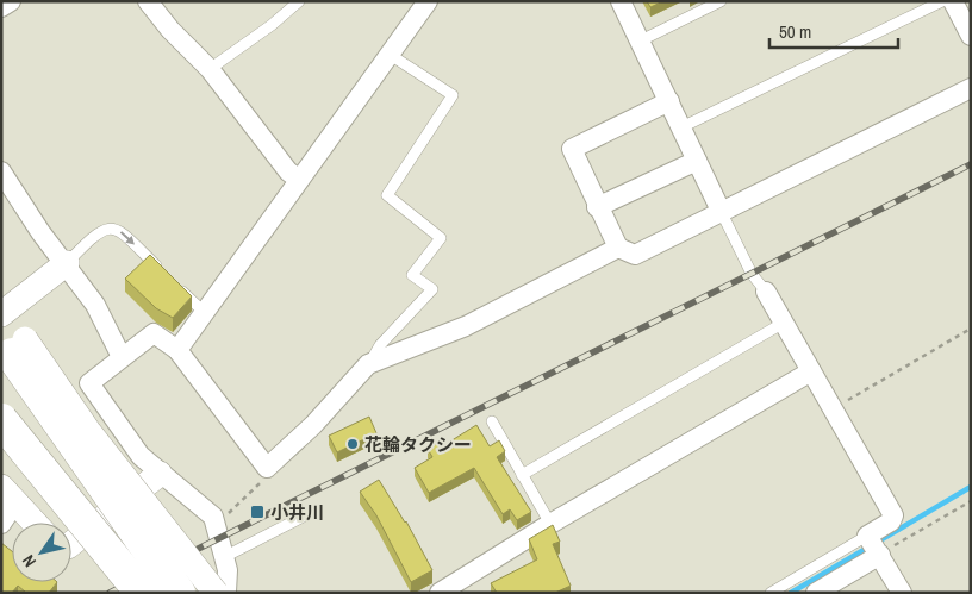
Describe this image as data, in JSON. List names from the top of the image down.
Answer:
{
  "places": {
    "other": ["花輪タクシー"],
    "transit": ["小井川"]
  },
  "scale_bar": "50 m",
  "north": "bottom left"
}
